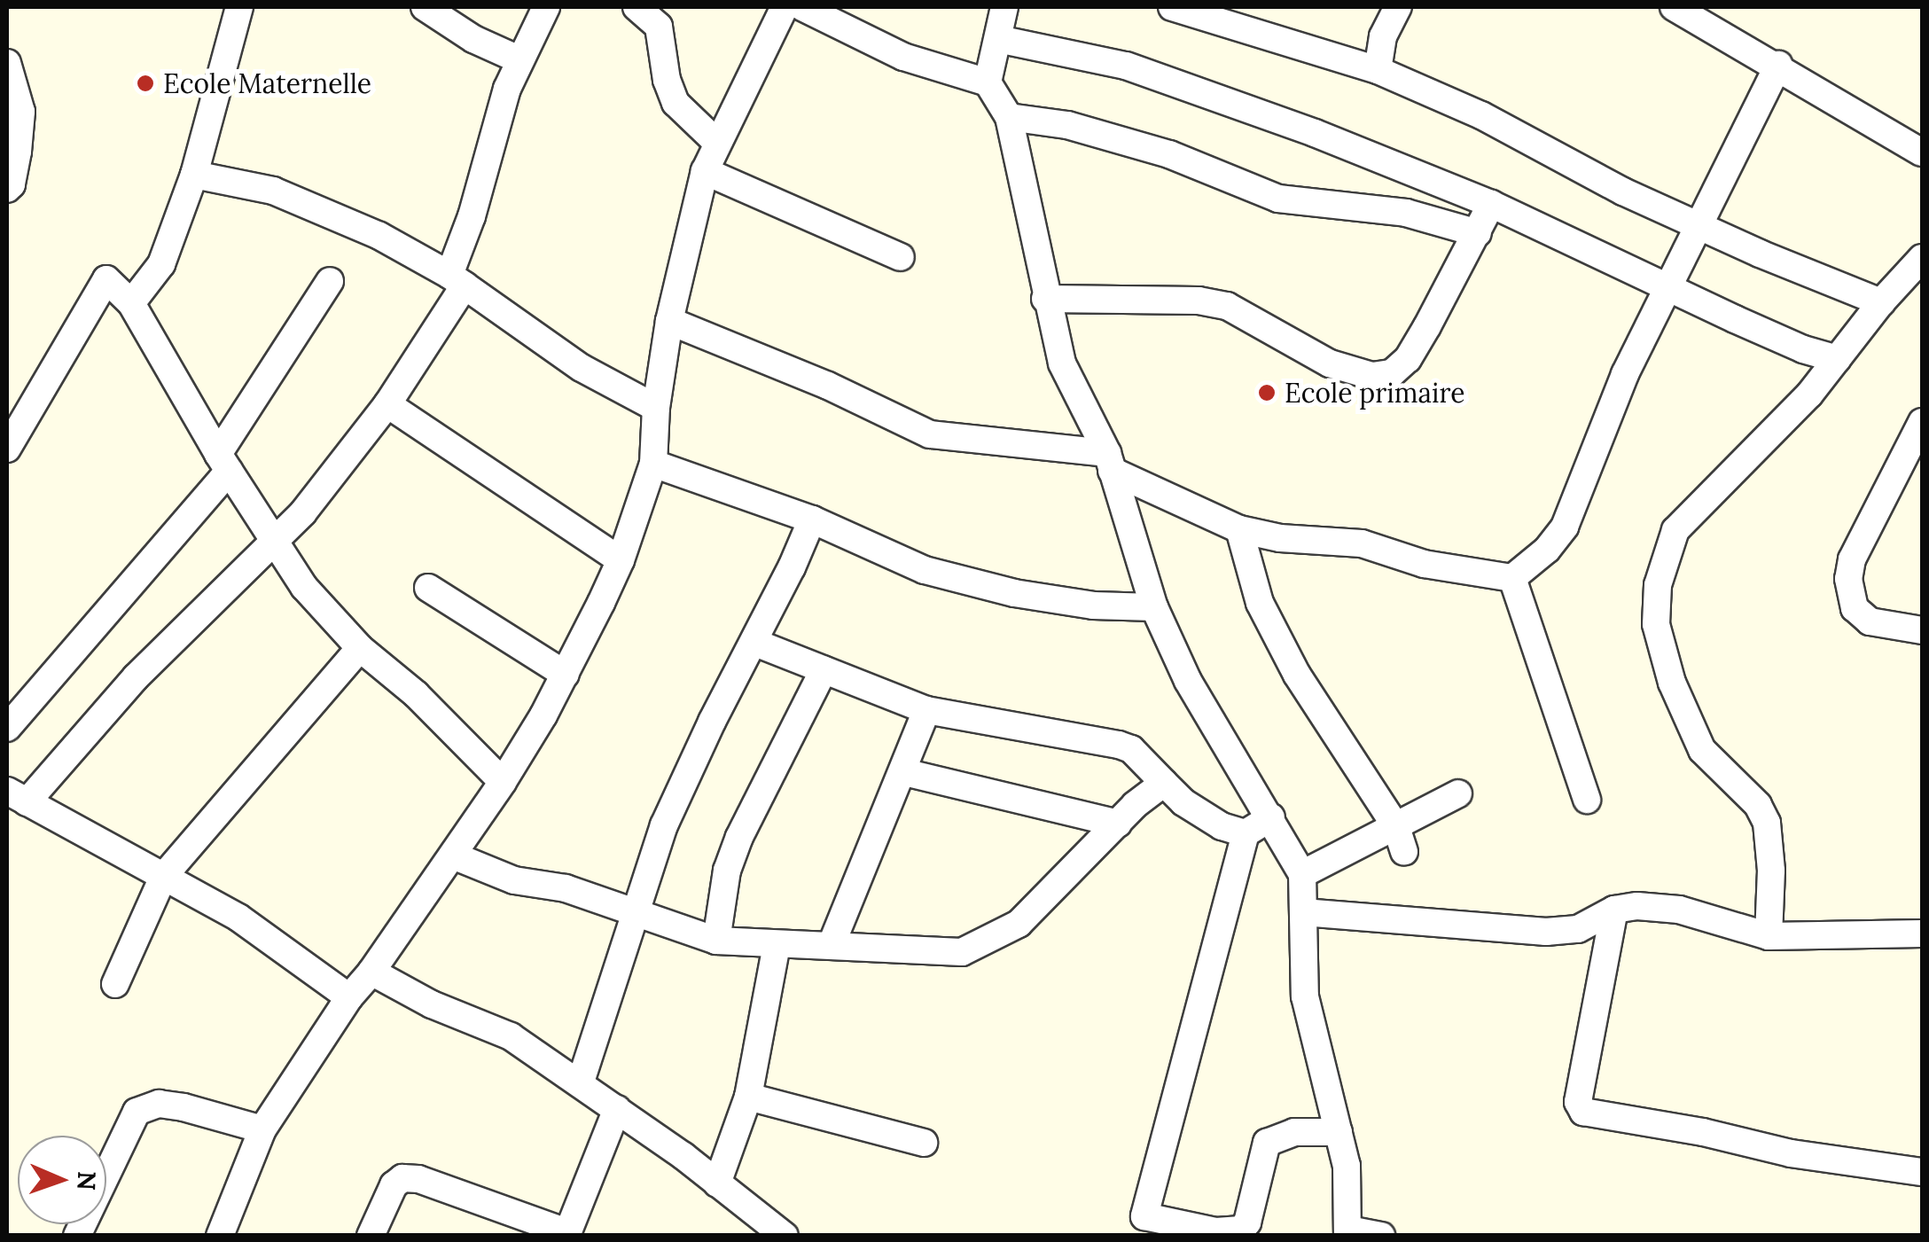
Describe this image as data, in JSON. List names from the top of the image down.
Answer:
{
  "places": ["Ecole Maternelle", "Ecole primaire"],
  "north": "right"
}
